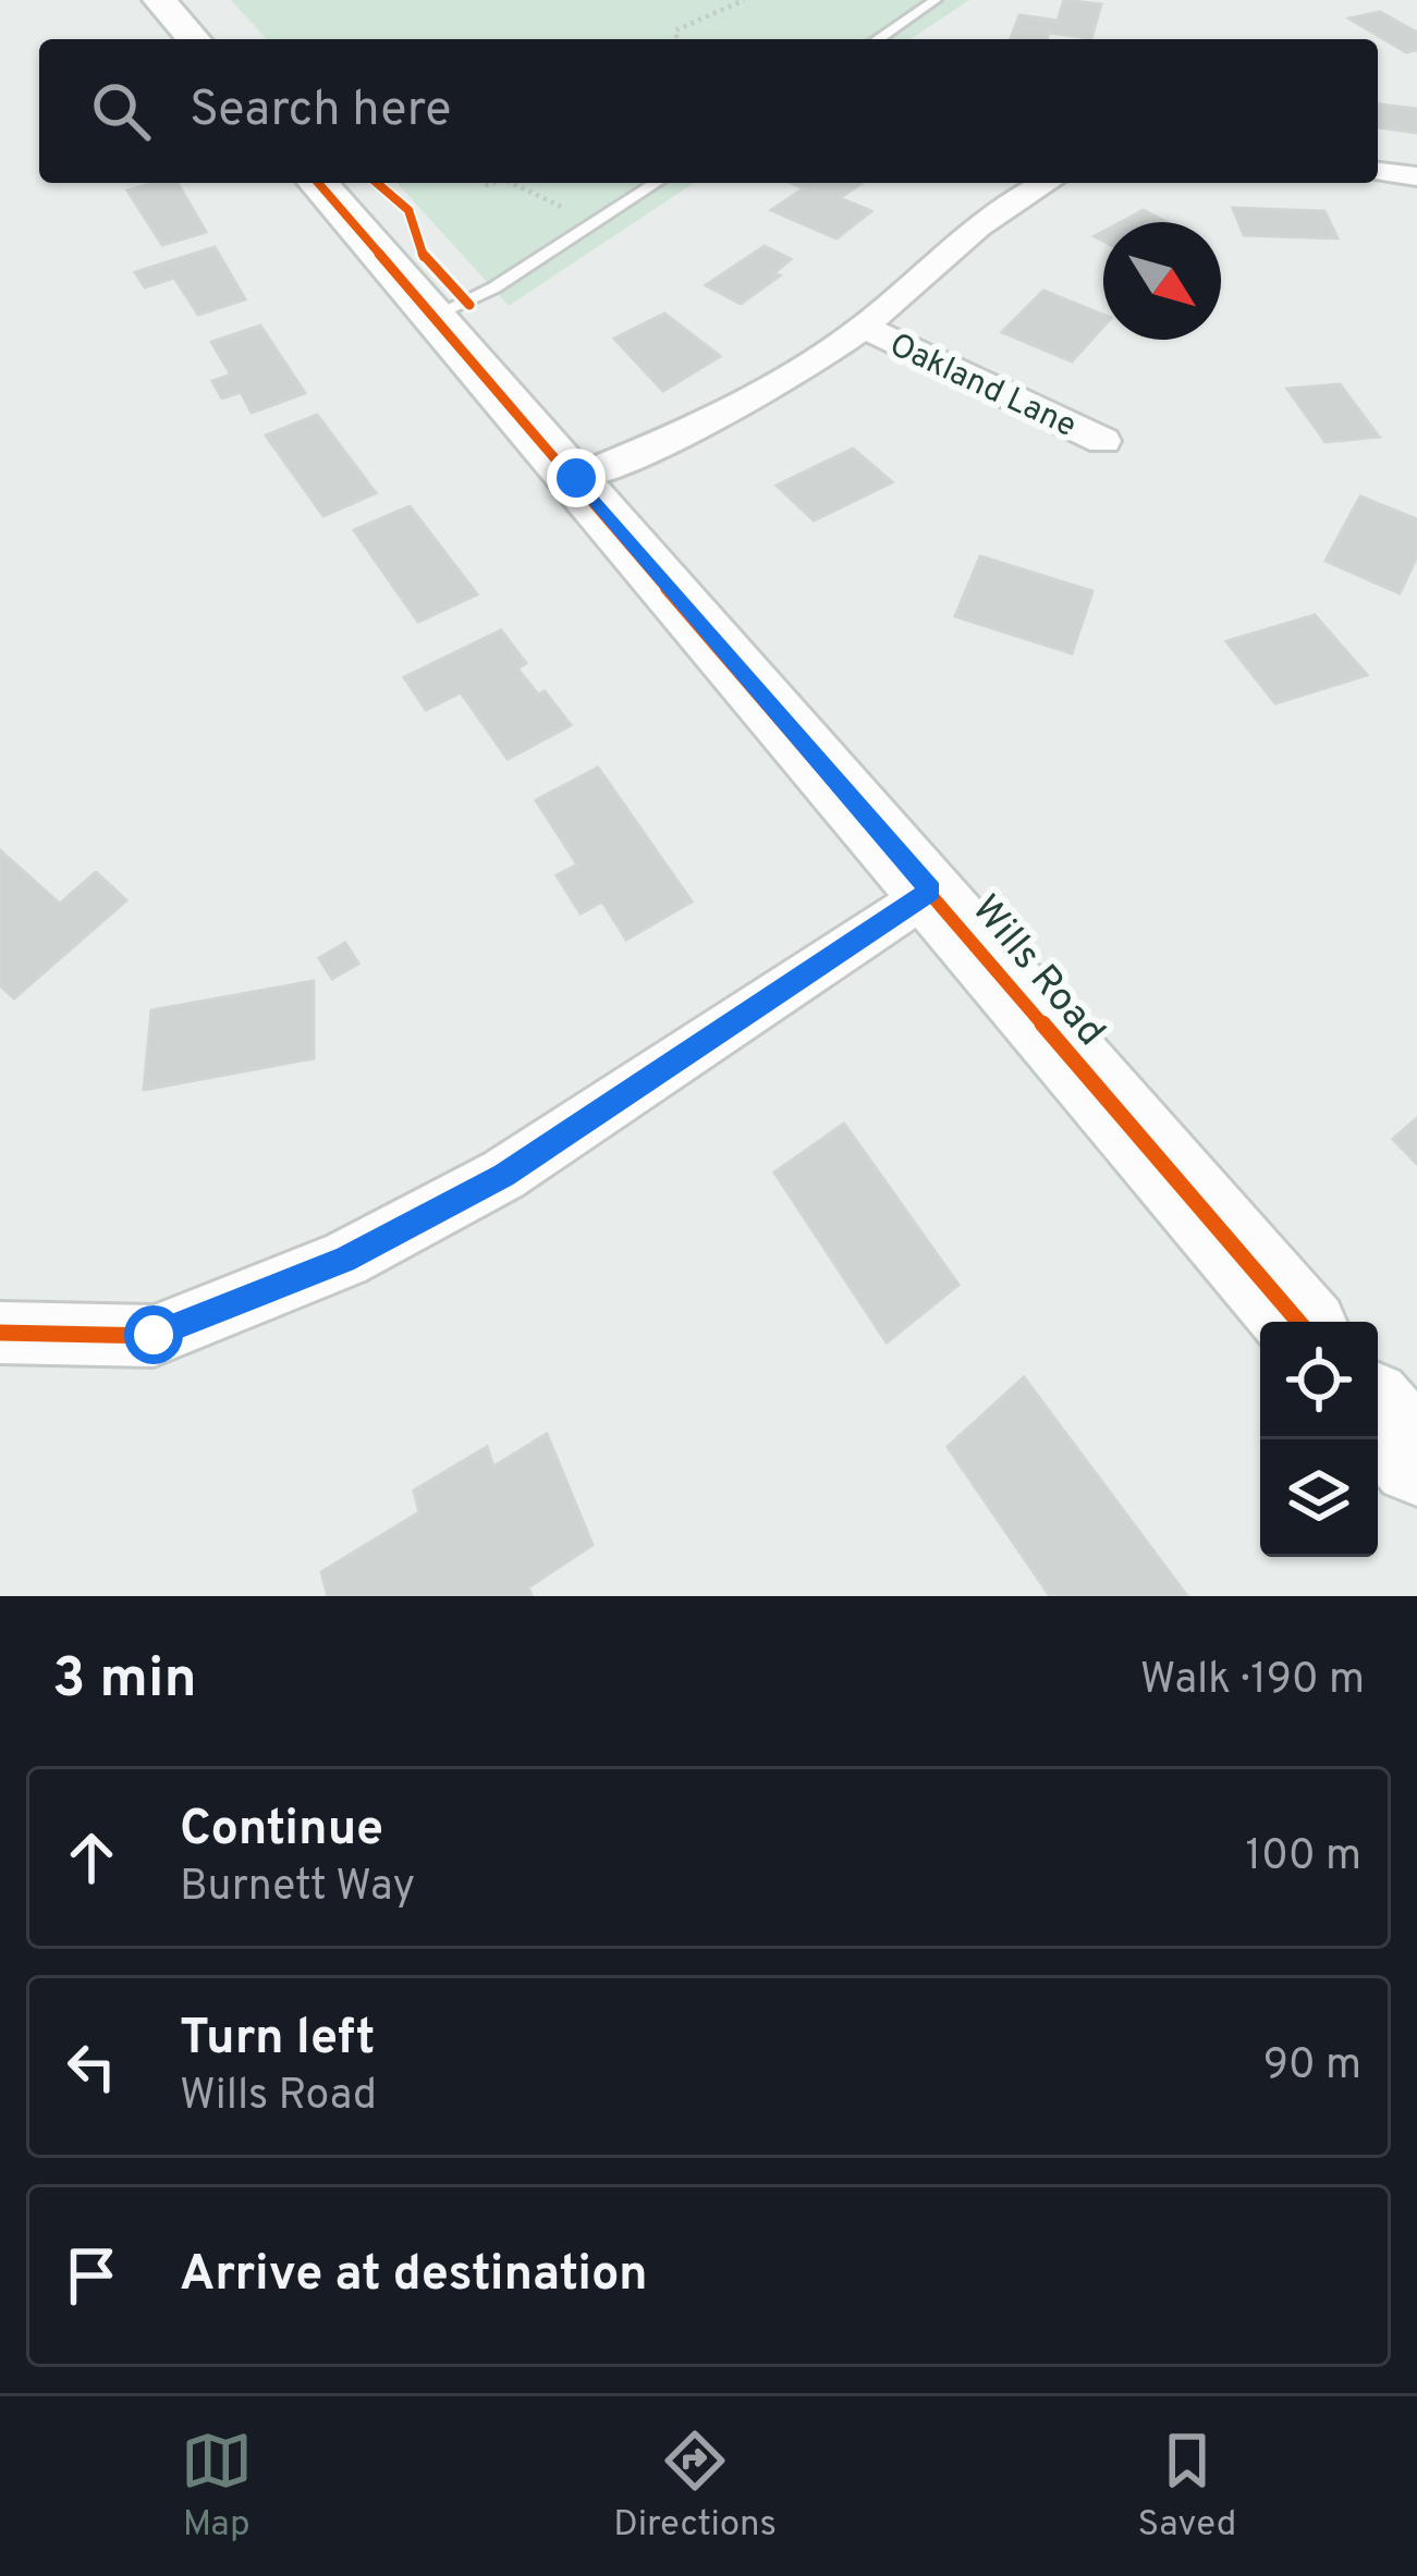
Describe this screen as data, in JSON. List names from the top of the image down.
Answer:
{
  "streets": {
    "street": ["Oakland Lane", "Wills Road"]
  },
  "north": "bottom right",
  "page": {
    "search": "Search here",
    "heading": ["3 min", "Walk · 190 m"],
    "list": [
      ["Continue", "Burnett Way", "100 m"],
      ["Turn left", "Wills Road", "90 m"],
      "Arrive at destination"
    ],
    "nav": ["Map", "Directions", "Saved"]
  }
}
